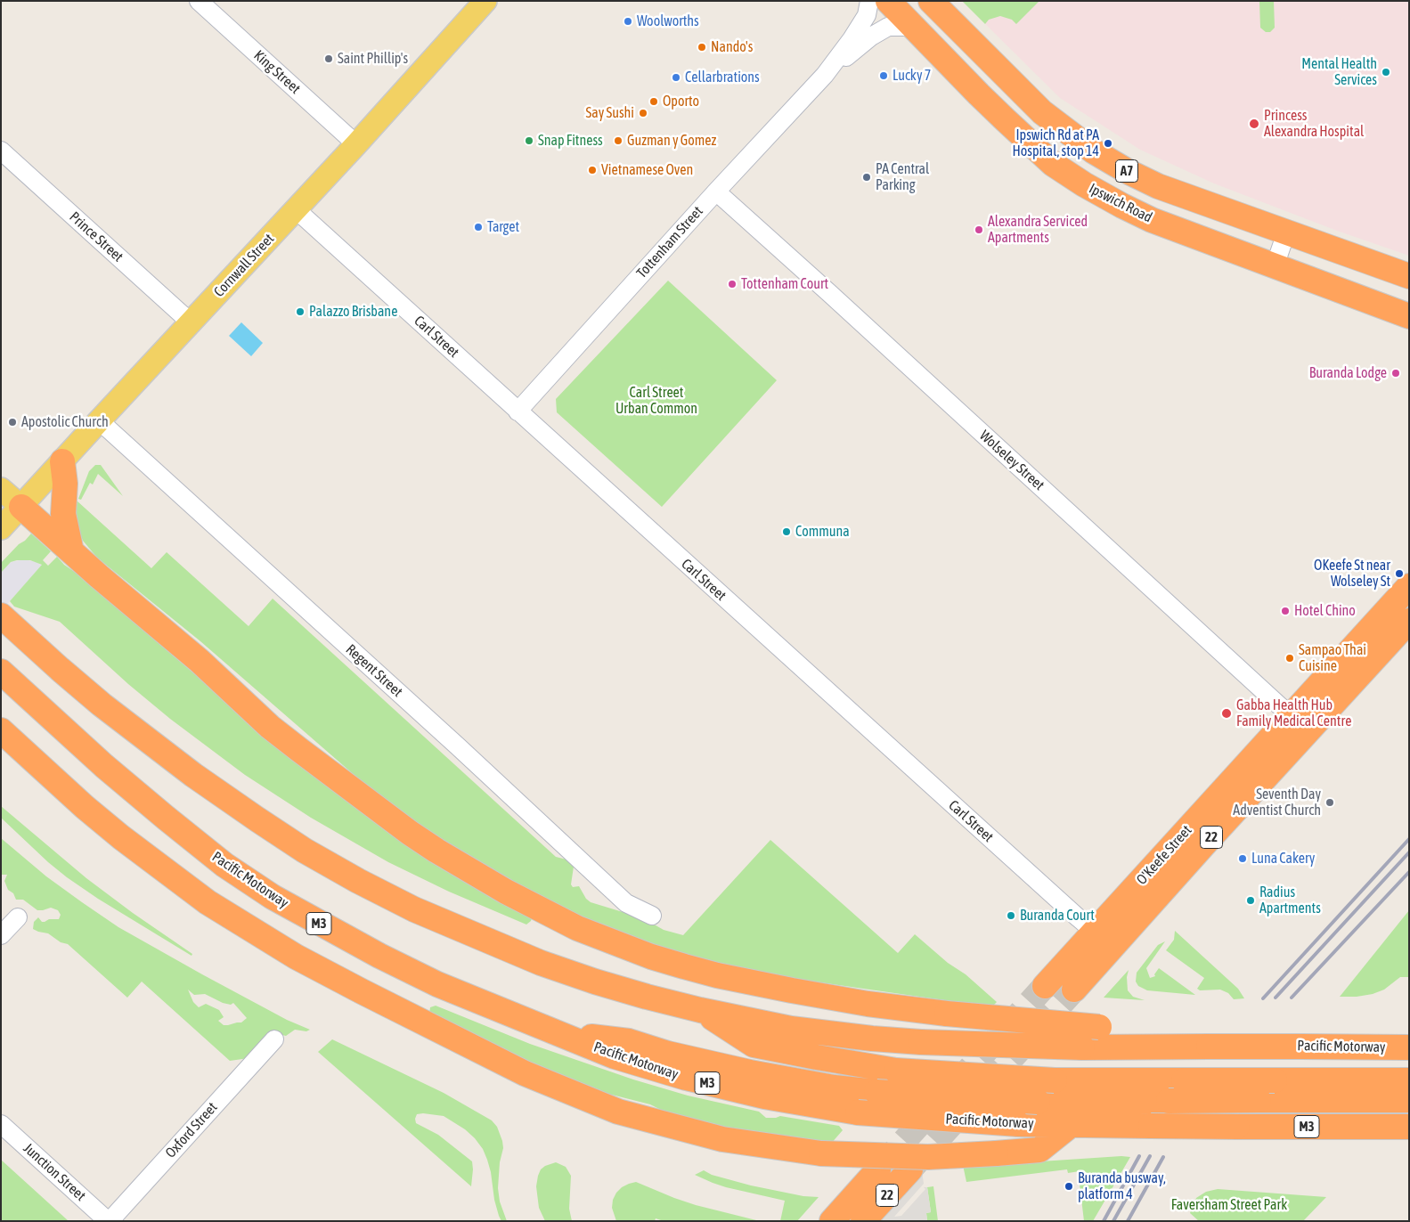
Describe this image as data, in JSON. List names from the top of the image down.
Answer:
{
  "streets": {
    "highway": [
      "A7",
      "Ipswich Road",
      "22",
      "O'Keefe Street",
      "Pacific Motorway",
      "M3"
    ],
    "main road": ["Cornwall Street"],
    "street": [
      "King Street",
      "Prince Street",
      "Tottenham Street",
      "Carl Street",
      "Wolseley Street",
      "Regent Street",
      "Oxford Street",
      "Junction Street"
    ]
  },
  "crossings": [
    ["King Street", "Cornwall Street"],
    ["Ipswich Road", "Tottenham Street"],
    ["Prince Street", "Cornwall Street"],
    ["Tottenham Street", "Carl Street"],
    ["Tottenham Street", "Wolseley Street"],
    ["Cornwall Street", "Carl Street"],
    ["Cornwall Street", "Regent Street"],
    ["Carl Street", "O'Keefe Street"],
    ["Wolseley Street", "O'Keefe Street"],
    ["Oxford Street", "Junction Street"]
  ],
  "parks": ["Carl Street Urban Common", "Faversham Street Park"],
  "places": [
    "Woolworths",
    "Nando's",
    "Saint Phillip's",
    "Mental Health Services",
    "Lucky 7",
    "Cellarbrations",
    "Oporto",
    "Say Sushi",
    "Princess Alexandra Hospital",
    "Snap Fitness",
    "Guzman y Gomez",
    "Ipswich Rd at PA Hospital, stop 14",
    "Vietnamese Oven",
    "PA Central Parking",
    "Target",
    "Alexandra Serviced Apartments",
    "Tottenham Court",
    "Palazzo Brisbane",
    "Buranda Lodge",
    "Apostolic Church",
    "Communa",
    "OKeefe St near Wolseley St",
    "Hotel Chino",
    "Sampao Thai Cuisine",
    "Gabba Health Hub Family Medical Centre",
    "Seventh Day Adventist Church",
    "Luna Cakery",
    "Radius Apartments",
    "Buranda Court",
    "Buranda busway, platform 4"
  ]
}
